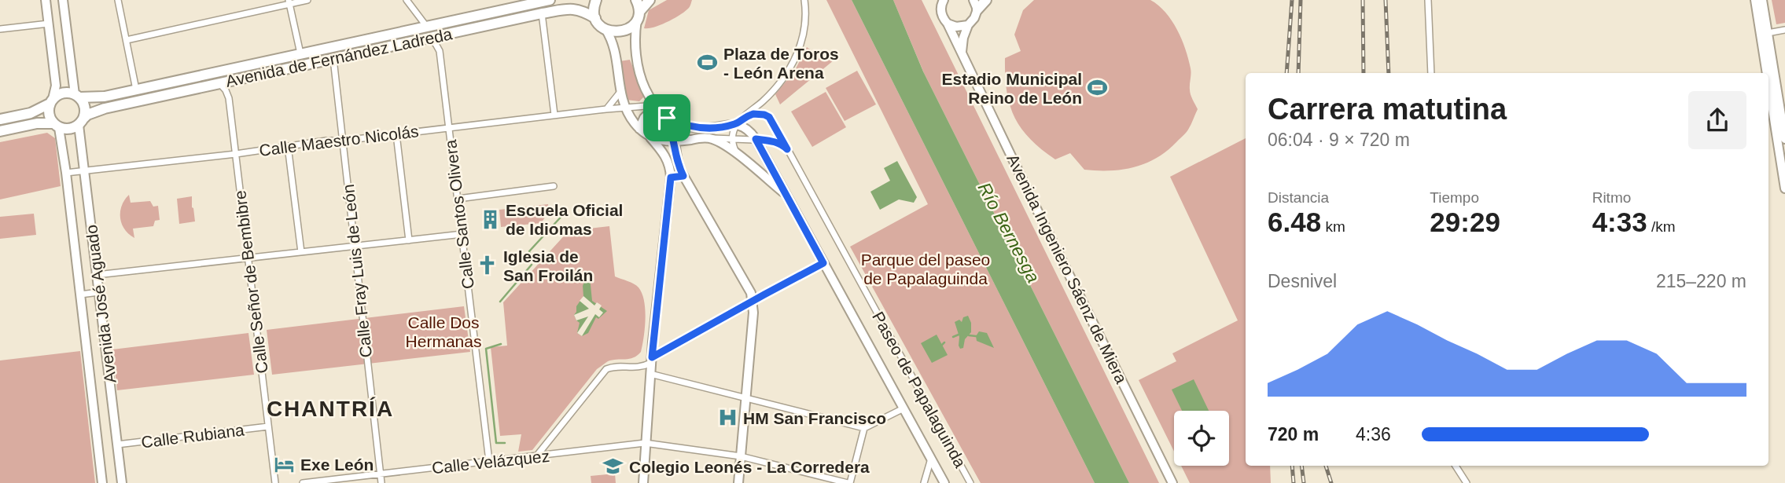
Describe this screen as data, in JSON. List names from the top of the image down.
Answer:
{
  "streets": {
    "highway": ["Avenida de Fernández Ladreda"],
    "main road": ["Avenida Ingeniero Sáenz de Miera", "Avenida José Aguado"],
    "street": [
      "Calle Maestro Nicolás",
      "Calle Santos Olivera",
      "Calle Fray Luis de León",
      "Calle Señor de Bembibre",
      "Paseo de Papalaguinda",
      "Calle Rubiana",
      "Calle Velázquez"
    ]
  },
  "crossings": [
    ["Avenida de Fernández Ladreda", "Calle Santos Olivera"],
    ["Avenida de Fernández Ladreda", "Calle Fray Luis de León"],
    ["Avenida de Fernández Ladreda", "Calle Señor de Bembibre"],
    ["Avenida de Fernández Ladreda", "Avenida José Aguado"],
    ["Calle Maestro Nicolás", "Calle Santos Olivera"],
    ["Calle Maestro Nicolás", "Calle Fray Luis de León"],
    ["Calle Maestro Nicolás", "Calle Señor de Bembibre"],
    ["Calle Maestro Nicolás", "Avenida José Aguado"],
    ["Calle Santos Olivera", "Calle Velázquez"],
    ["Calle Fray Luis de León", "Calle Velázquez"],
    ["Calle Señor de Bembibre", "Calle Rubiana"],
    ["Avenida José Aguado", "Calle Rubiana"]
  ],
  "districts": ["CHANTRÍA"],
  "water": ["Río Bernesga"],
  "parks": ["Parque del paseo de Papalaguinda", "Calle Dos Hermanas"],
  "places": {
    "sports": ["Plaza de Toros - León Arena", "Estadio Municipal Reino de León"],
    "building": ["Escuela Oficial de Idiomas"],
    "church": ["Iglesia de San Froilán"],
    "hospital": ["HM San Francisco"],
    "hotel": ["Exe León"],
    "school or university": ["Colegio Leonés - La Corredera"]
  },
  "page": {
    "heading": ["Carrera matutina", "06:04 · 9 × 720 m"],
    "stats": [
      ["Distancia", "6.48 km"],
      ["Tiempo", "29:29"],
      ["Ritmo", "4:33 /km"]
    ],
    "chart": ["Desnivel", "215–220 m"],
    "list": [
      {
        "name": "720 m",
        "note": "4:36"
      }
    ]
  }
}
